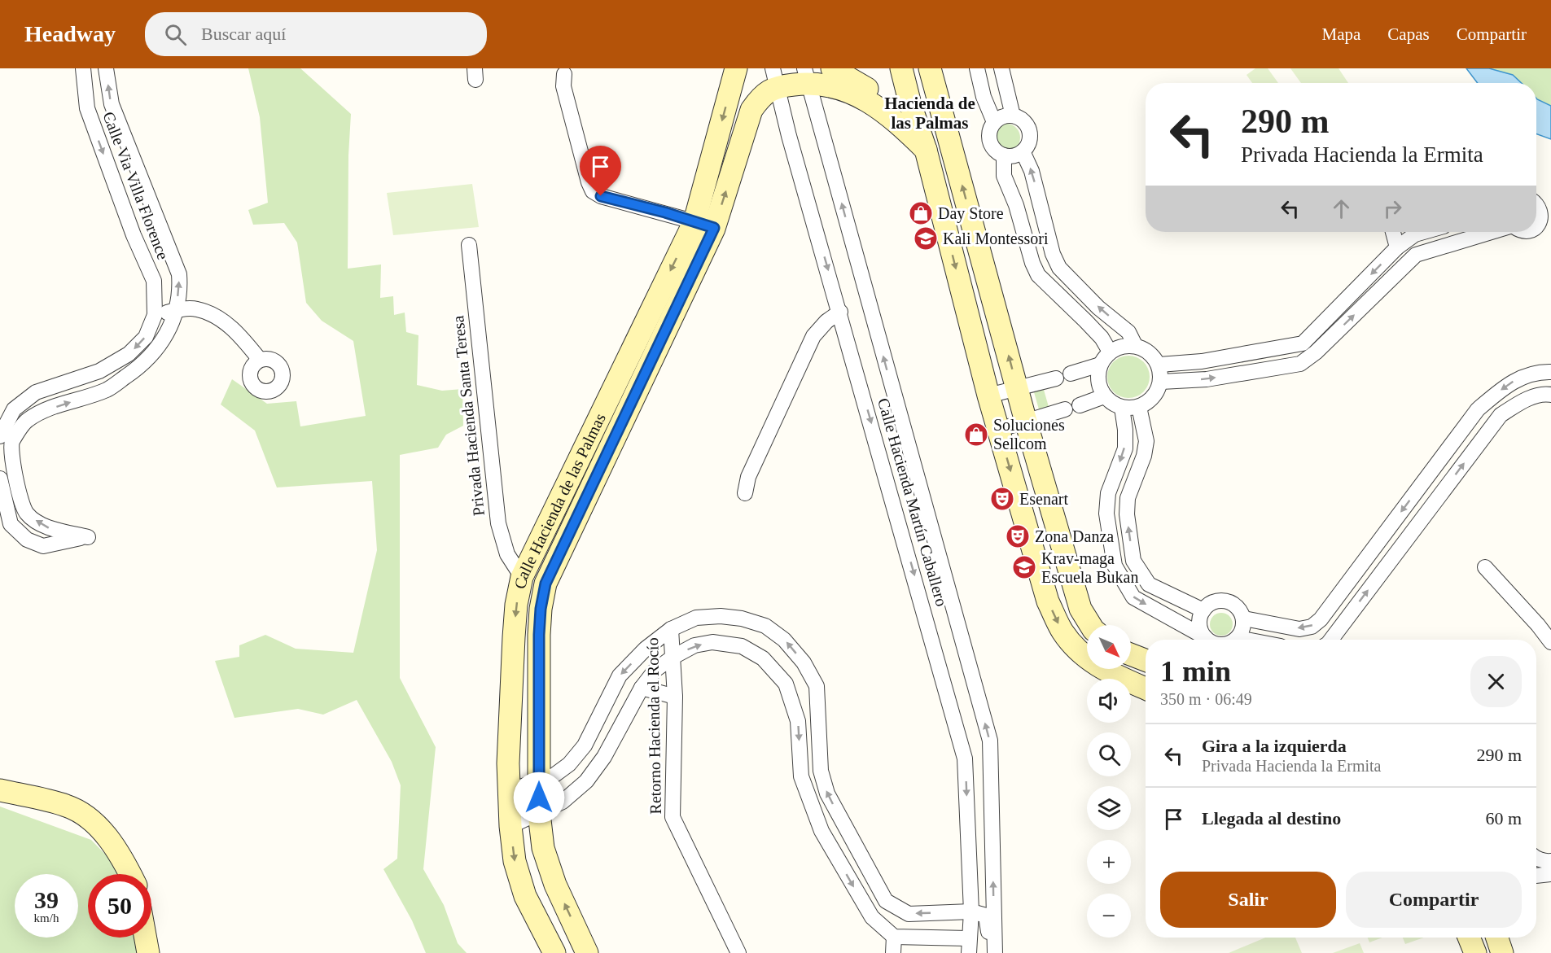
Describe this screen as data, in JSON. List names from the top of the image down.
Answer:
{
  "streets": {
    "main road": ["Calle Hacienda de las Palmas"],
    "street": [
      "Calle Via Villa Florence",
      "Privada Hacienda Santa Teresa",
      "Calle Hacienda Martín Caballero",
      "Retorno Hacienda el Rocío"
    ]
  },
  "crossings": [
    ["Privada Hacienda Santa Teresa", "Calle Hacienda de las Palmas"],
    ["Calle Hacienda de las Palmas", "Calle Hacienda Martín Caballero"]
  ],
  "districts": ["Hacienda de las Palmas"],
  "places": {
    "shop": ["Day Store", "Soluciones Sellcom"],
    "school or university": ["Kali Montessori", "Krav-maga Escuela Bukan"],
    "theatre": ["Esenart", "Zona Danza"]
  },
  "north": "bottom right",
  "page": {
    "header": "Headway",
    "search": "Buscar aquí",
    "nav": ["Mapa", "Capas", "Compartir"],
    "turn": ["290 m", "Privada Hacienda la Ermita"],
    "map_buttons": ["+", "−"],
    "heading": ["1 min", "350 m · 06:49"],
    "list": [
      {
        "name": "Gira a la izquierda",
        "note": "Privada Hacienda la Ermita",
        "value": "290 m"
      },
      {
        "name": "Llegada al destino",
        "value": "60 m"
      }
    ],
    "buttons": ["Salir", "Compartir"],
    "speed": "39 km/h",
    "limit": "50"
  }
}
